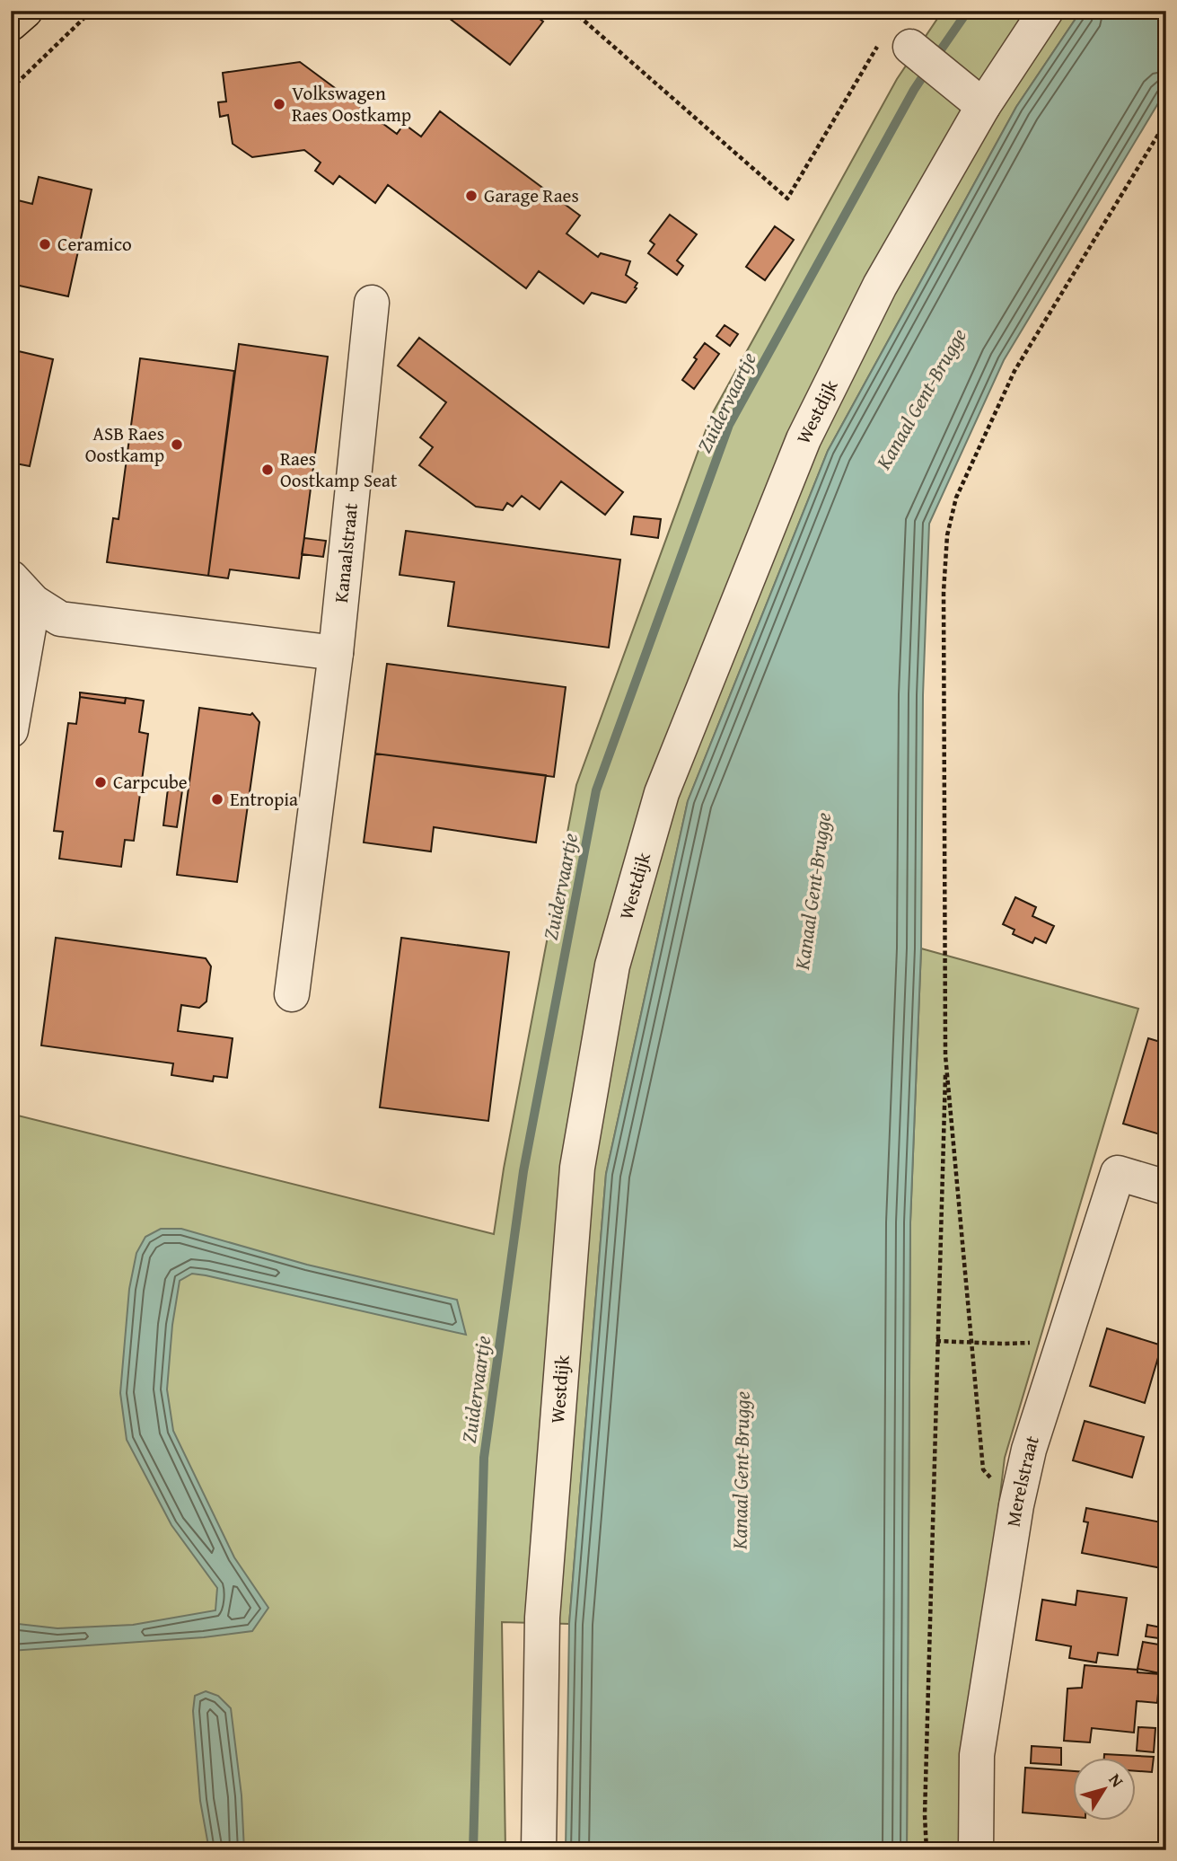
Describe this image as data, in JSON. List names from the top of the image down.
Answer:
{
  "streets": {
    "street": ["Westdijk", "Kanaalstraat", "Merelstraat"]
  },
  "water": ["Kanaal Gent-Brugge", "Zuidervaartje"],
  "places": [
    "Volkswagen Raes Oostkamp",
    "Garage Raes",
    "Ceramico",
    "ASB Raes Oostkamp",
    "Raes Oostkamp Seat",
    "Carpcube",
    "Entropia"
  ],
  "north": "top right"
}
